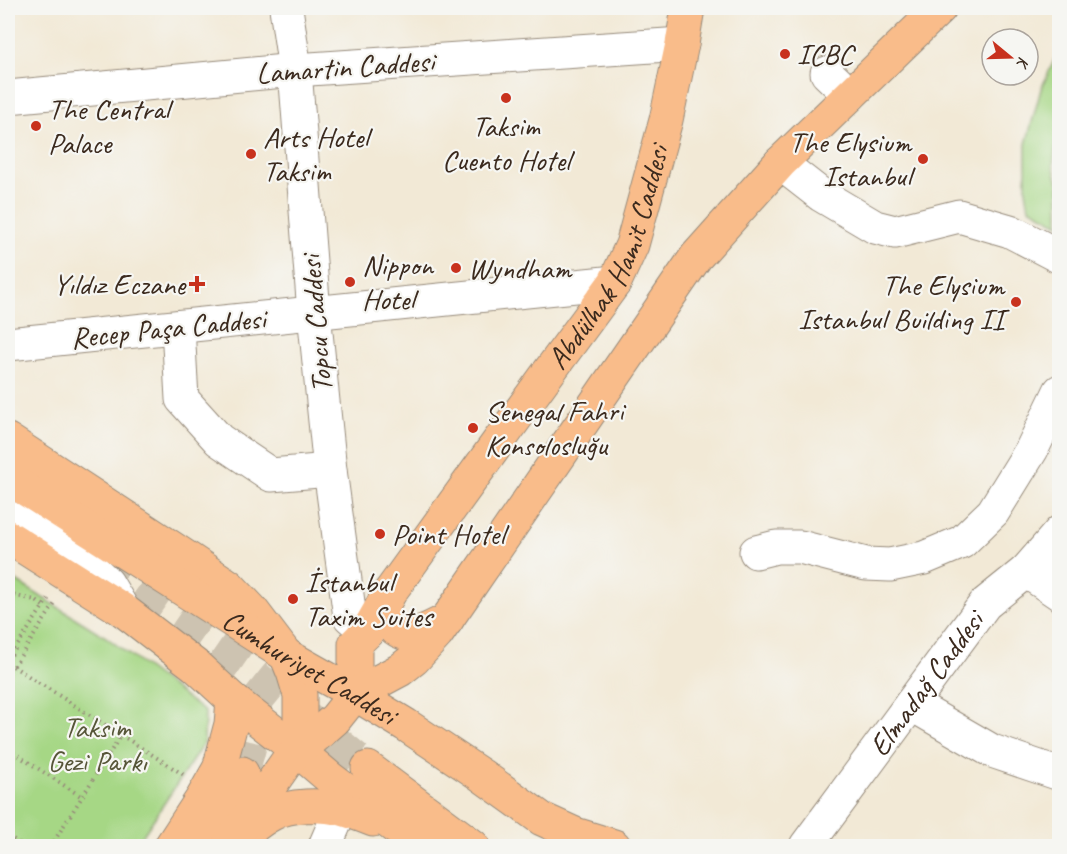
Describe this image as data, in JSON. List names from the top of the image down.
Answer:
{
  "streets": {
    "main road": ["Abdülhak Hamit Caddesi", "Cumhuriyet Caddesi"],
    "street": [
      "Lamartin Caddesi",
      "Topcu Caddesi",
      "Recep Paşa Caddesi",
      "Elmadağ Caddesi"
    ]
  },
  "crossings": [
    ["Lamartin Caddesi", "Abdülhak Hamit Caddesi"],
    ["Lamartin Caddesi", "Topcu Caddesi"],
    ["Abdülhak Hamit Caddesi", "Topcu Caddesi"],
    ["Abdülhak Hamit Caddesi", "Recep Paşa Caddesi"],
    ["Abdülhak Hamit Caddesi", "Cumhuriyet Caddesi"],
    ["Topcu Caddesi", "Recep Paşa Caddesi"]
  ],
  "parks": ["Taksim Gezi Parkı"],
  "places": {
    "other": [
      "ICBC",
      "Taksim Cuento Hotel",
      "The Central Palace",
      "Arts Hotel Taksim",
      "The Elysium Istanbul",
      "Wyndham",
      "Nippon Hotel",
      "The Elysium Istanbul Building II",
      "Senegal Fahri Konsolosluğu",
      "Point Hotel",
      "İstanbul Taxim Suites"
    ],
    "health": ["Yıldız Eczane"]
  },
  "north": "right"
}
